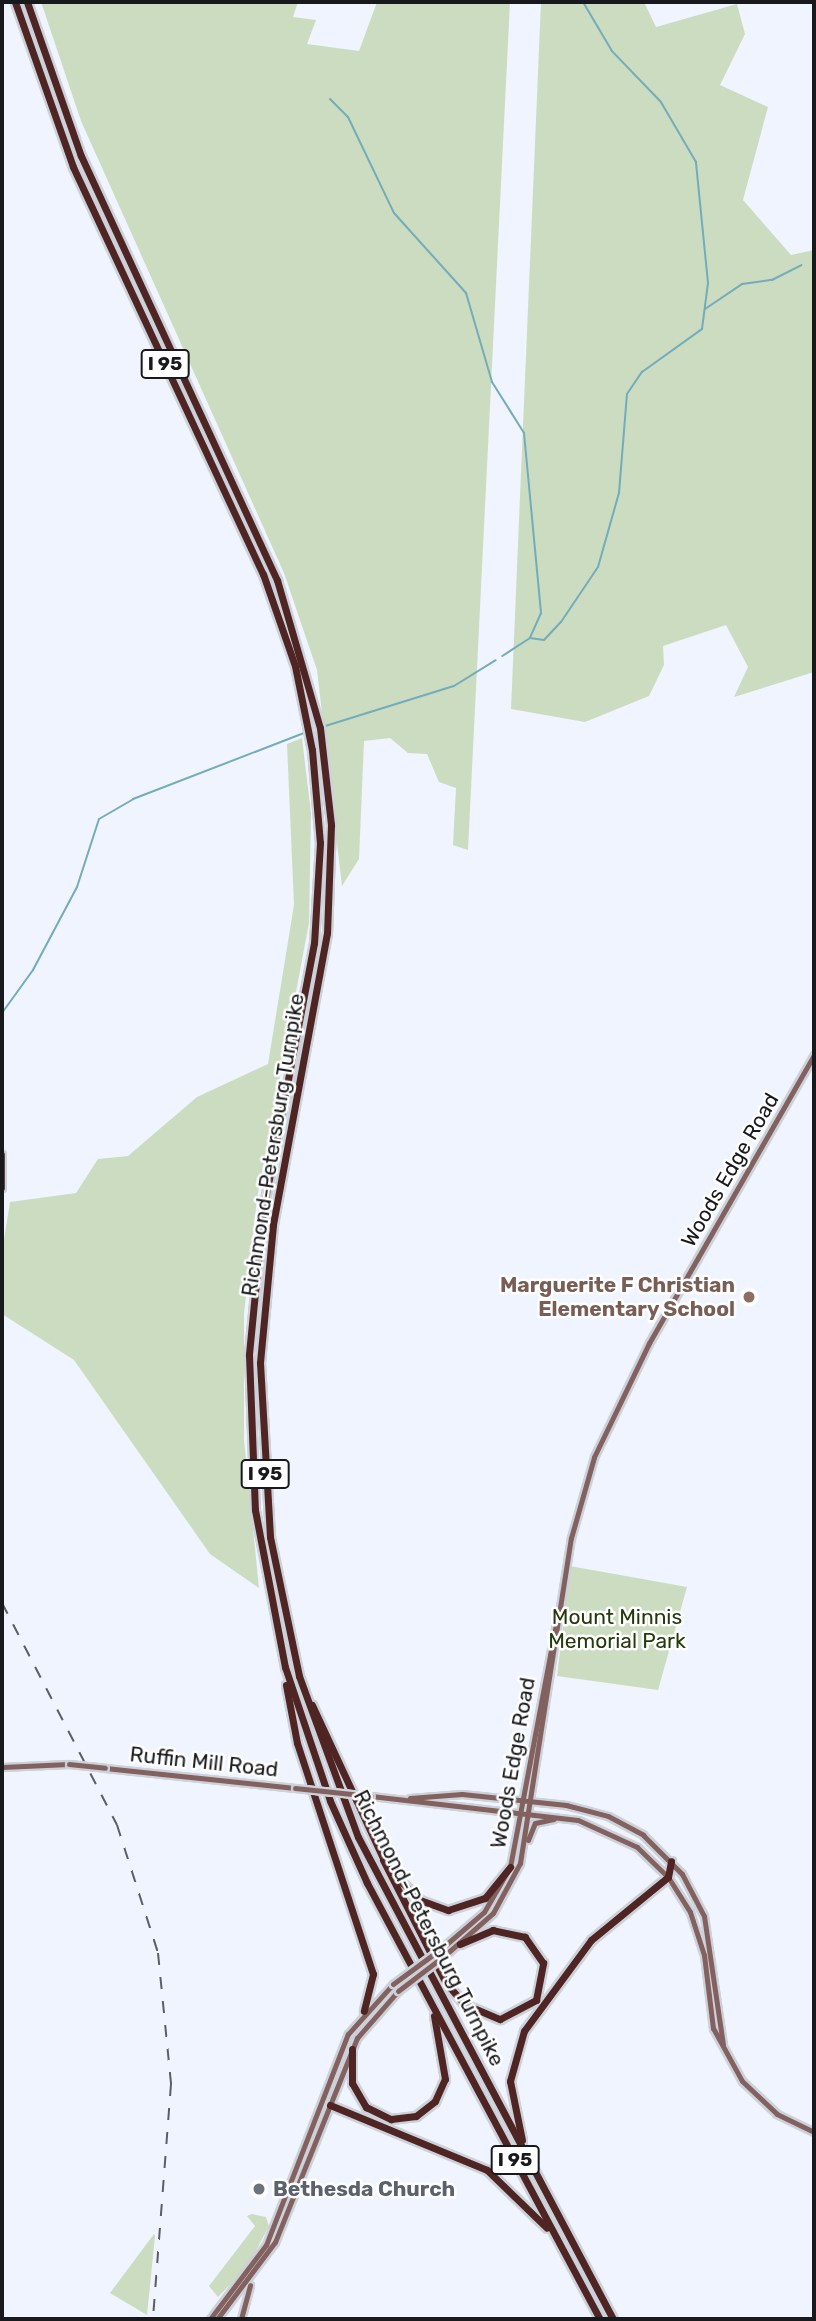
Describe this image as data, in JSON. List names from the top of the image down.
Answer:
{
  "streets": {
    "highway": ["I 95", "Richmond-Petersburg Turnpike"],
    "main road": ["Woods Edge Road", "Ruffin Mill Road"]
  },
  "crossings": [
    ["Woods Edge Road", "Ruffin Mill Road"]
  ],
  "parks": ["Mount Minnis Memorial Park"],
  "places": ["Marguerite F Christian Elementary School", "Bethesda Church"]
}
